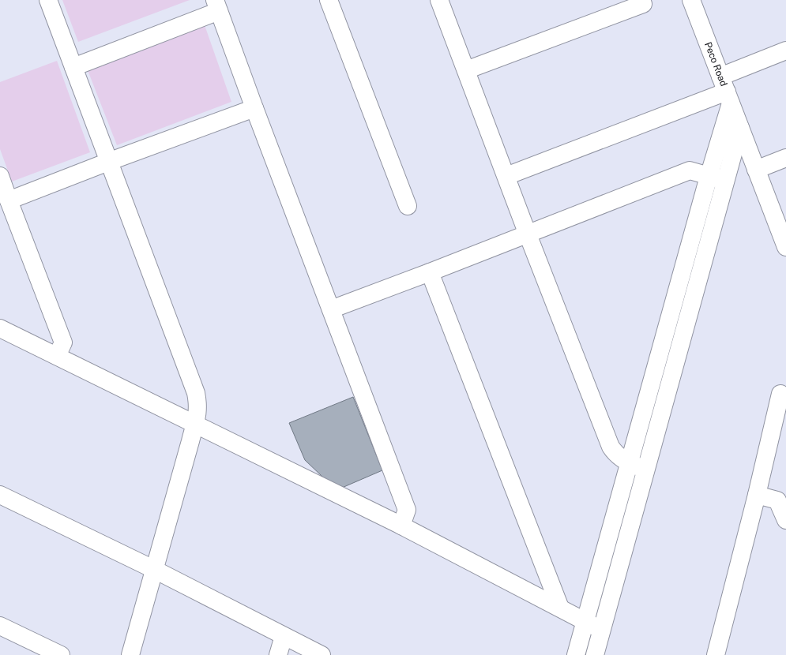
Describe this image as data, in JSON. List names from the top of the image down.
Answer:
{
  "streets": {
    "street": ["Peco Road"]
  }
}
